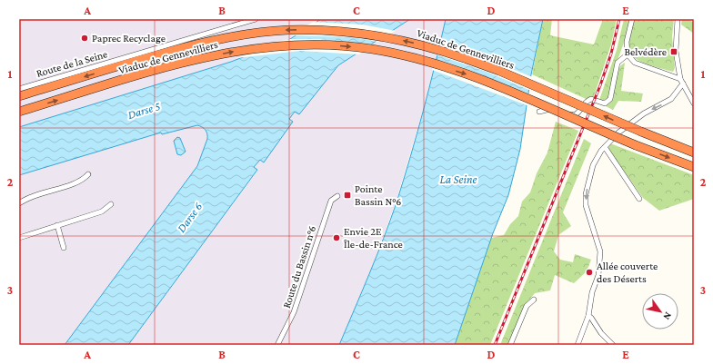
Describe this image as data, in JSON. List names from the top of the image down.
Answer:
{
  "streets": {
    "highway": ["Viaduc de Gennevilliers"],
    "street": ["Route de la Seine", "Route du Bassin n°6"]
  },
  "water": ["Darse 5", "La Seine", "Darse 6"],
  "places": {
    "other": ["Paprec Recyclage", "Envie 2E Île-de-France", "Allée couverte des Déserts"],
    "transit": ["Belvédère", "Pointe Bassin N°6"]
  },
  "north": "bottom right",
  "grid": {
    "columns": [
      "A",
      "B",
      "C",
      "D",
      "E"
    ],
    "rows": ["1", "2", "3"]
  }
}
